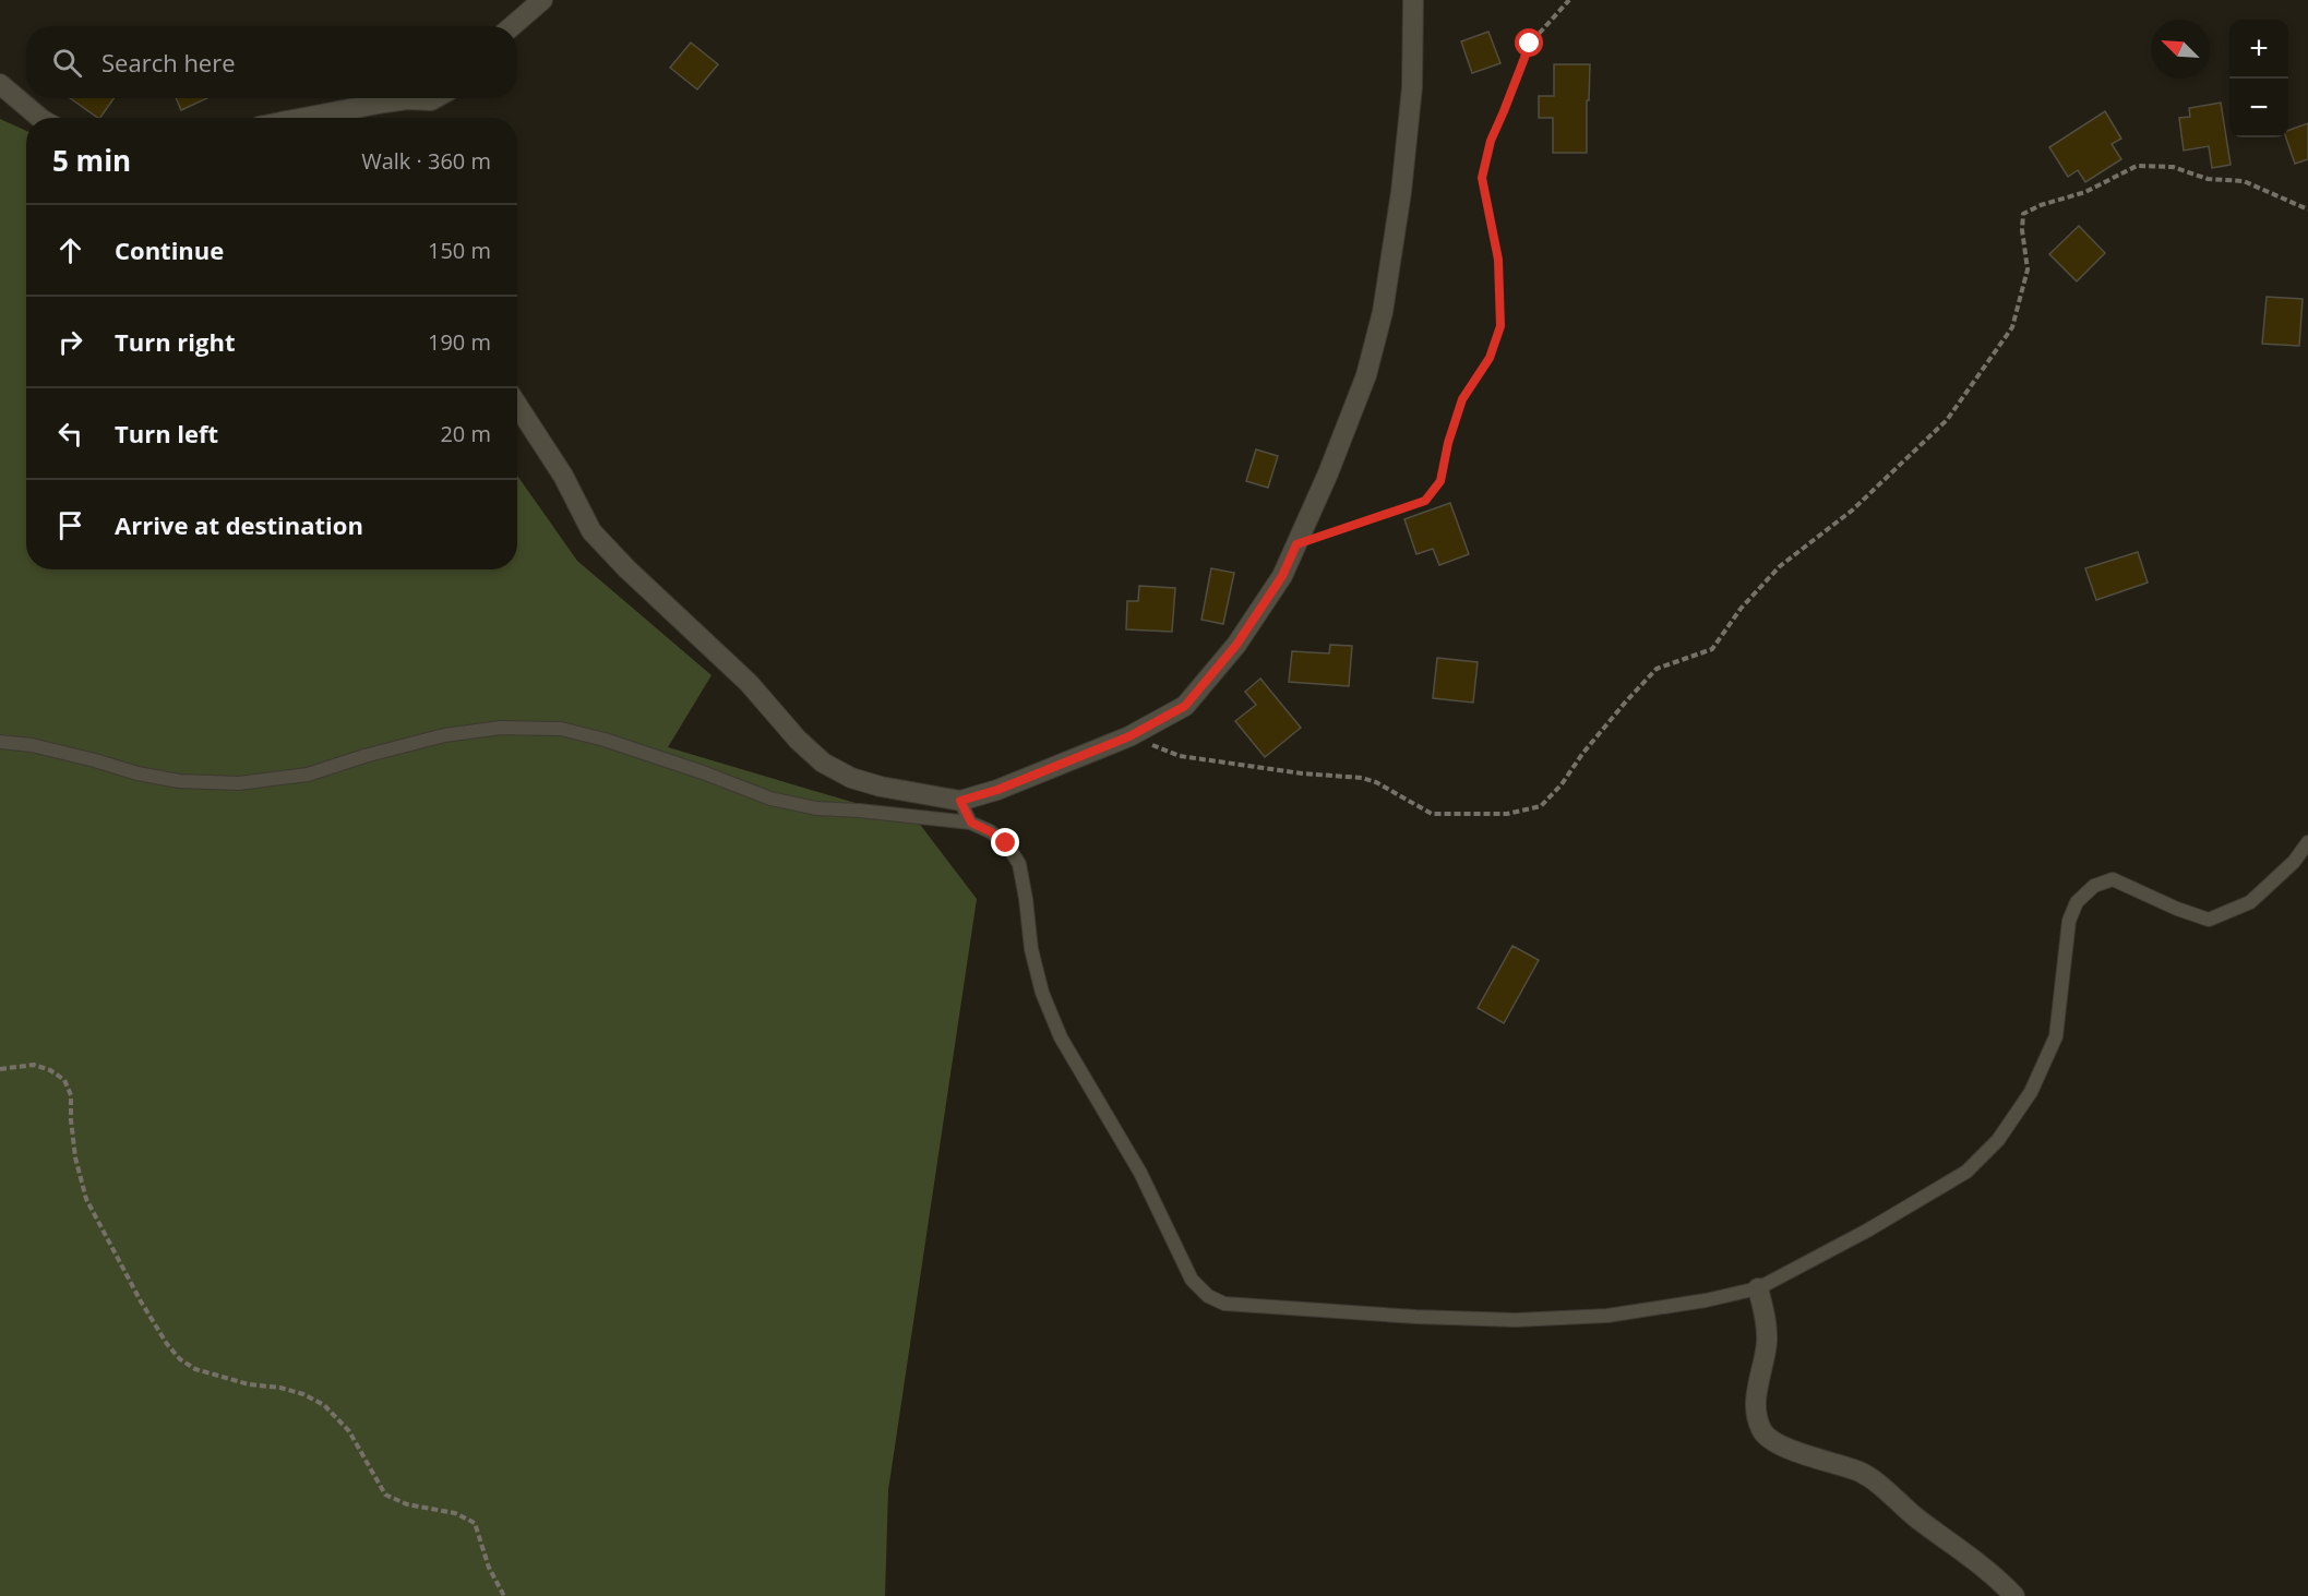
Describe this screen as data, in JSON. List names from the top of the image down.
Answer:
{
  "north": "top left",
  "page": {
    "map_buttons": ["+", "−"],
    "search": "Search here",
    "heading": ["5 min", "Walk · 360 m"],
    "list": [
      ["Continue", "150 m"],
      ["Turn right", "190 m"],
      ["Turn left", "20 m"],
      "Arrive at destination"
    ]
  }
}
